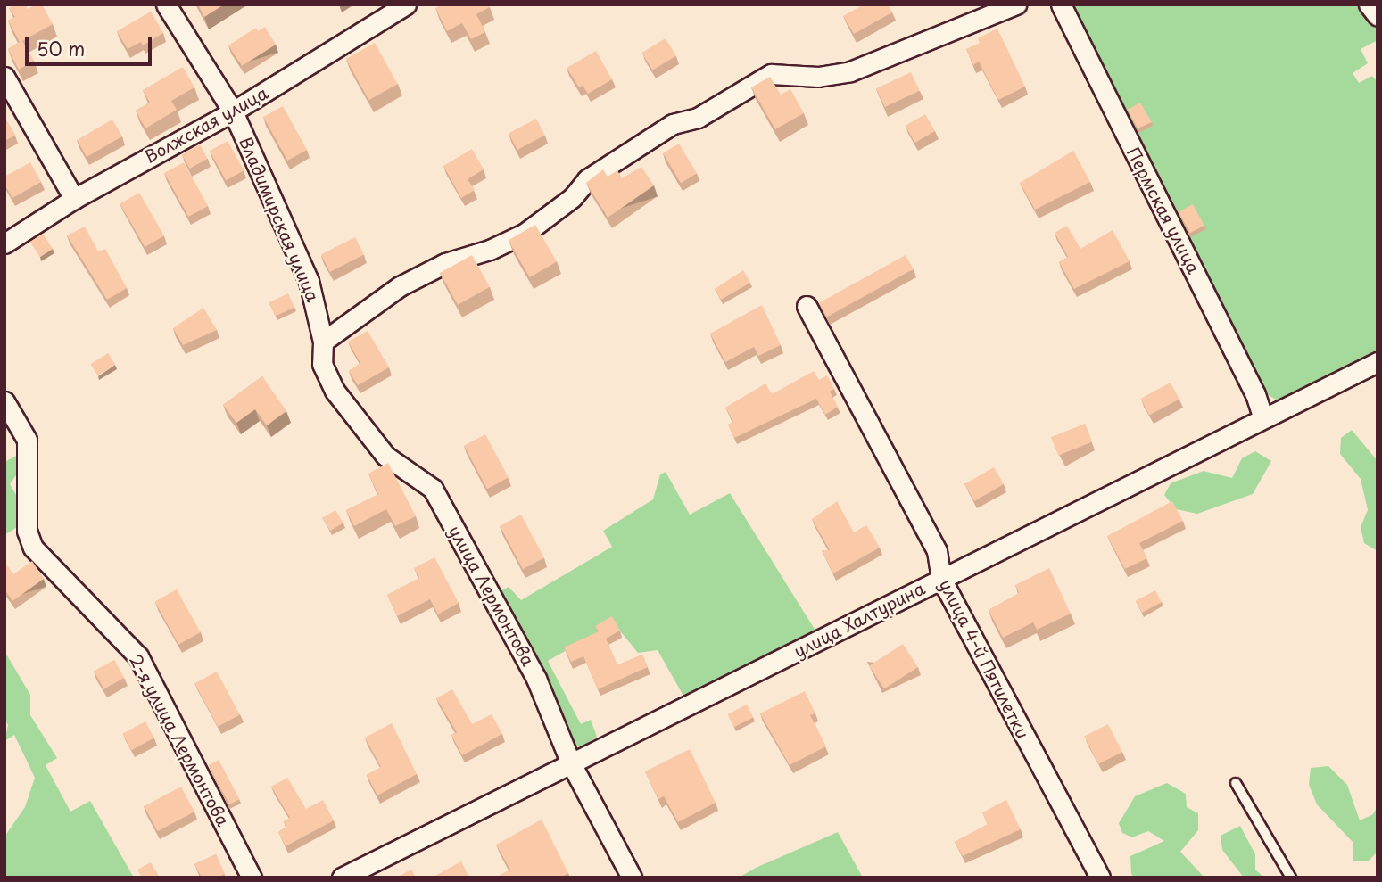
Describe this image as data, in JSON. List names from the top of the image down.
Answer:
{
  "streets": {
    "street": [
      "Волжская улица",
      "Пермская улица",
      "Владимирская улица",
      "улица Лермонтова",
      "улица Халтурина",
      "улица 4-й Пятилетки",
      "2-я улица Лермонтова"
    ]
  },
  "crossings": [
    ["Волжская улица", "Владимирская улица"],
    ["Пермская улица", "улица Халтурина"],
    ["Владимирская улица", "улица Лермонтова"],
    ["улица Лермонтова", "улица Халтурина"],
    ["улица Халтурина", "улица 4-й Пятилетки"]
  ],
  "scale_bar": "50 m"
}
